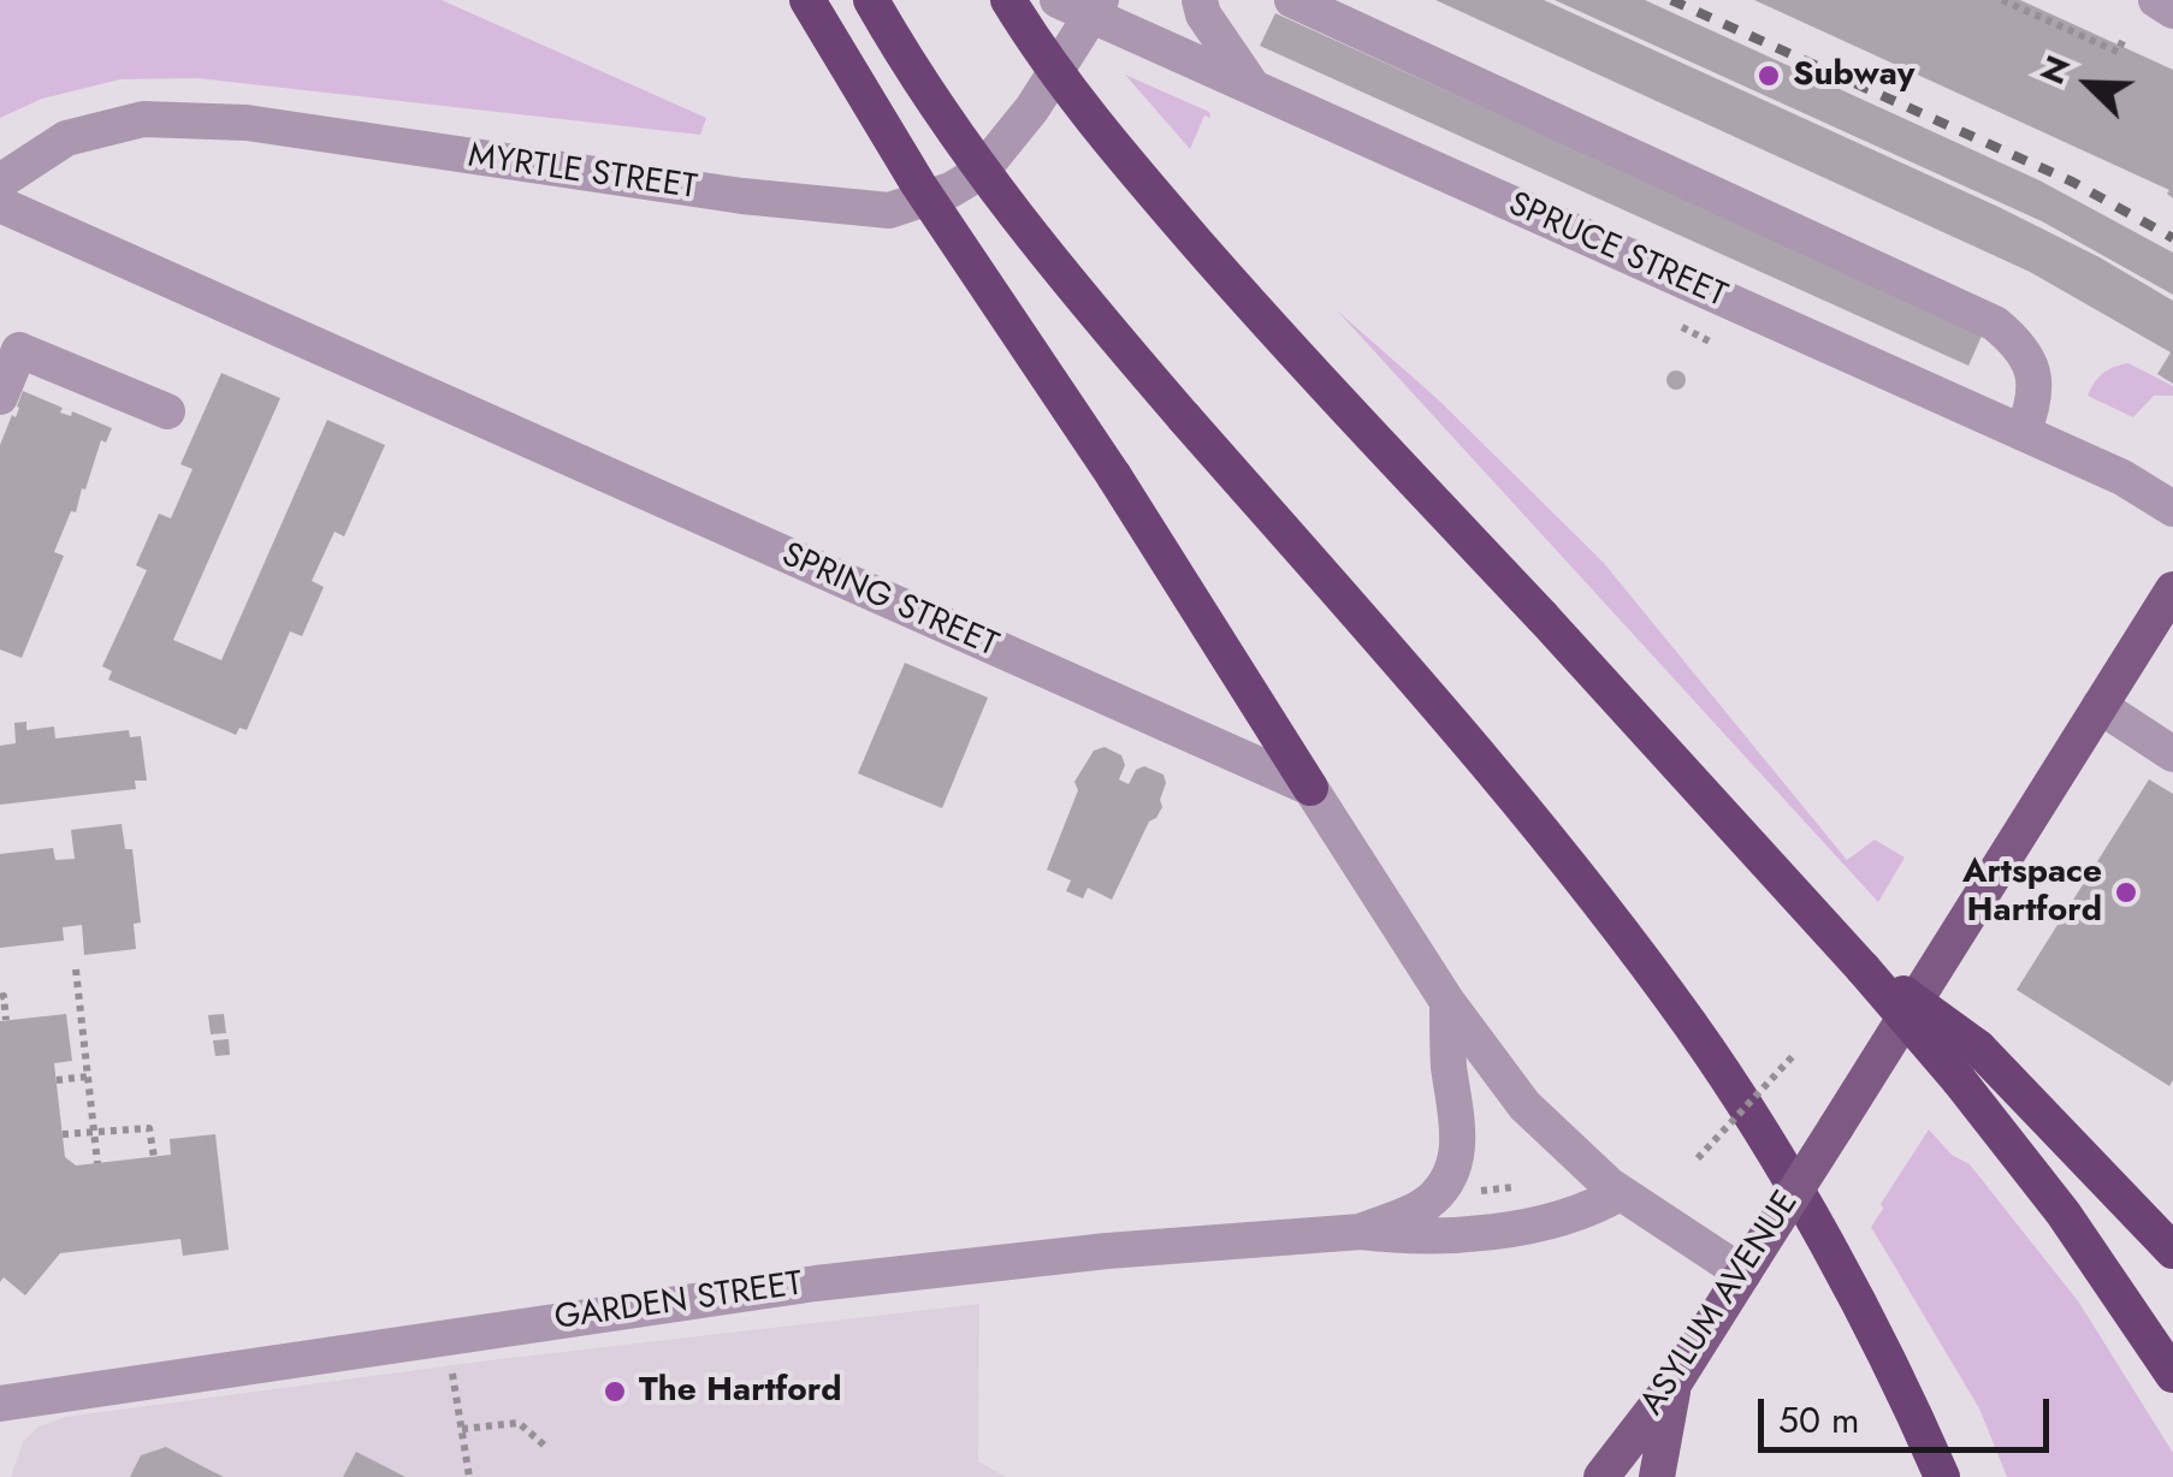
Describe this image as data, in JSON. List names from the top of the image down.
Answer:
{
  "streets": {
    "main road": ["ASYLUM AVENUE"],
    "street": [
      "MYRTLE STREET",
      "SPRUCE STREET",
      "SPRING STREET",
      "GARDEN STREET"
    ]
  },
  "crossings": [
    ["MYRTLE STREET", "SPRUCE STREET"]
  ],
  "places": ["Subway", "Artspace Hartford", "The Hartford"],
  "scale_bar": "50 m",
  "north": "top left"
}
